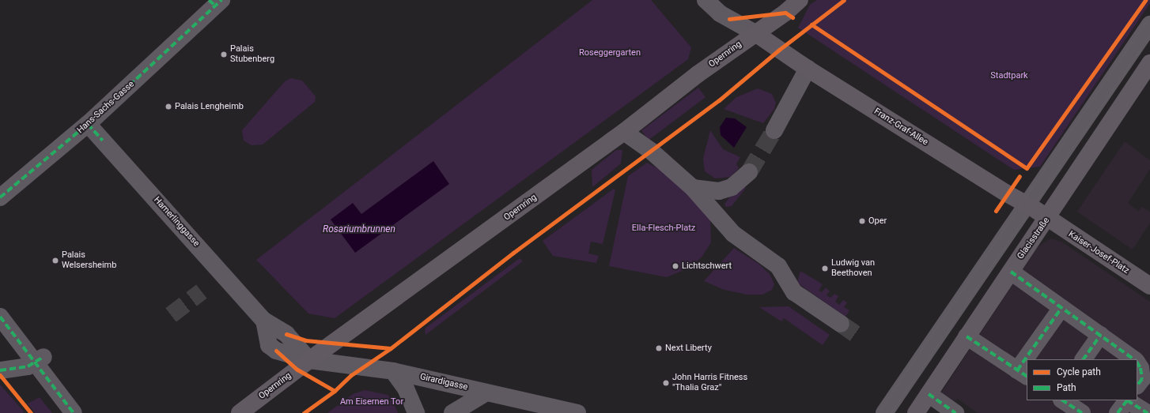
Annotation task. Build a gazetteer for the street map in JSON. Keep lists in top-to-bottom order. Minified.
{"streets":{"main road":["Opernring","Franz-Graf-Allee","Glacisstraße","Kaiser-Josef-Platz"],"street":["Hans-Sachs-Gasse","Hamerlinggasse","Girardigasse"]},"crossings":[["Opernring","Franz-Graf-Allee"],["Opernring","Hamerlinggasse"],["Opernring","Girardigasse"],["Hans-Sachs-Gasse","Hamerlinggasse"],["Franz-Graf-Allee","Glacisstraße"],["Franz-Graf-Allee","Kaiser-Josef-Platz"],["Hamerlinggasse","Girardigasse"],["Glacisstraße","Kaiser-Josef-Platz"]],"water":["Rosariumbrunnen"],"parks":["Roseggergarten","Stadtpark","Ella-Flesch-Platz","Am Eisernen Tor"],"places":["Palais Stubenberg","Palais Lengheimb","Oper","Palais Welsersheimb","Lichtschwert","Ludwig van Beethoven","Next Liberty","John Harris Fitness \"Thalia Graz\""],"legend":["Cycle path","Path"]}
